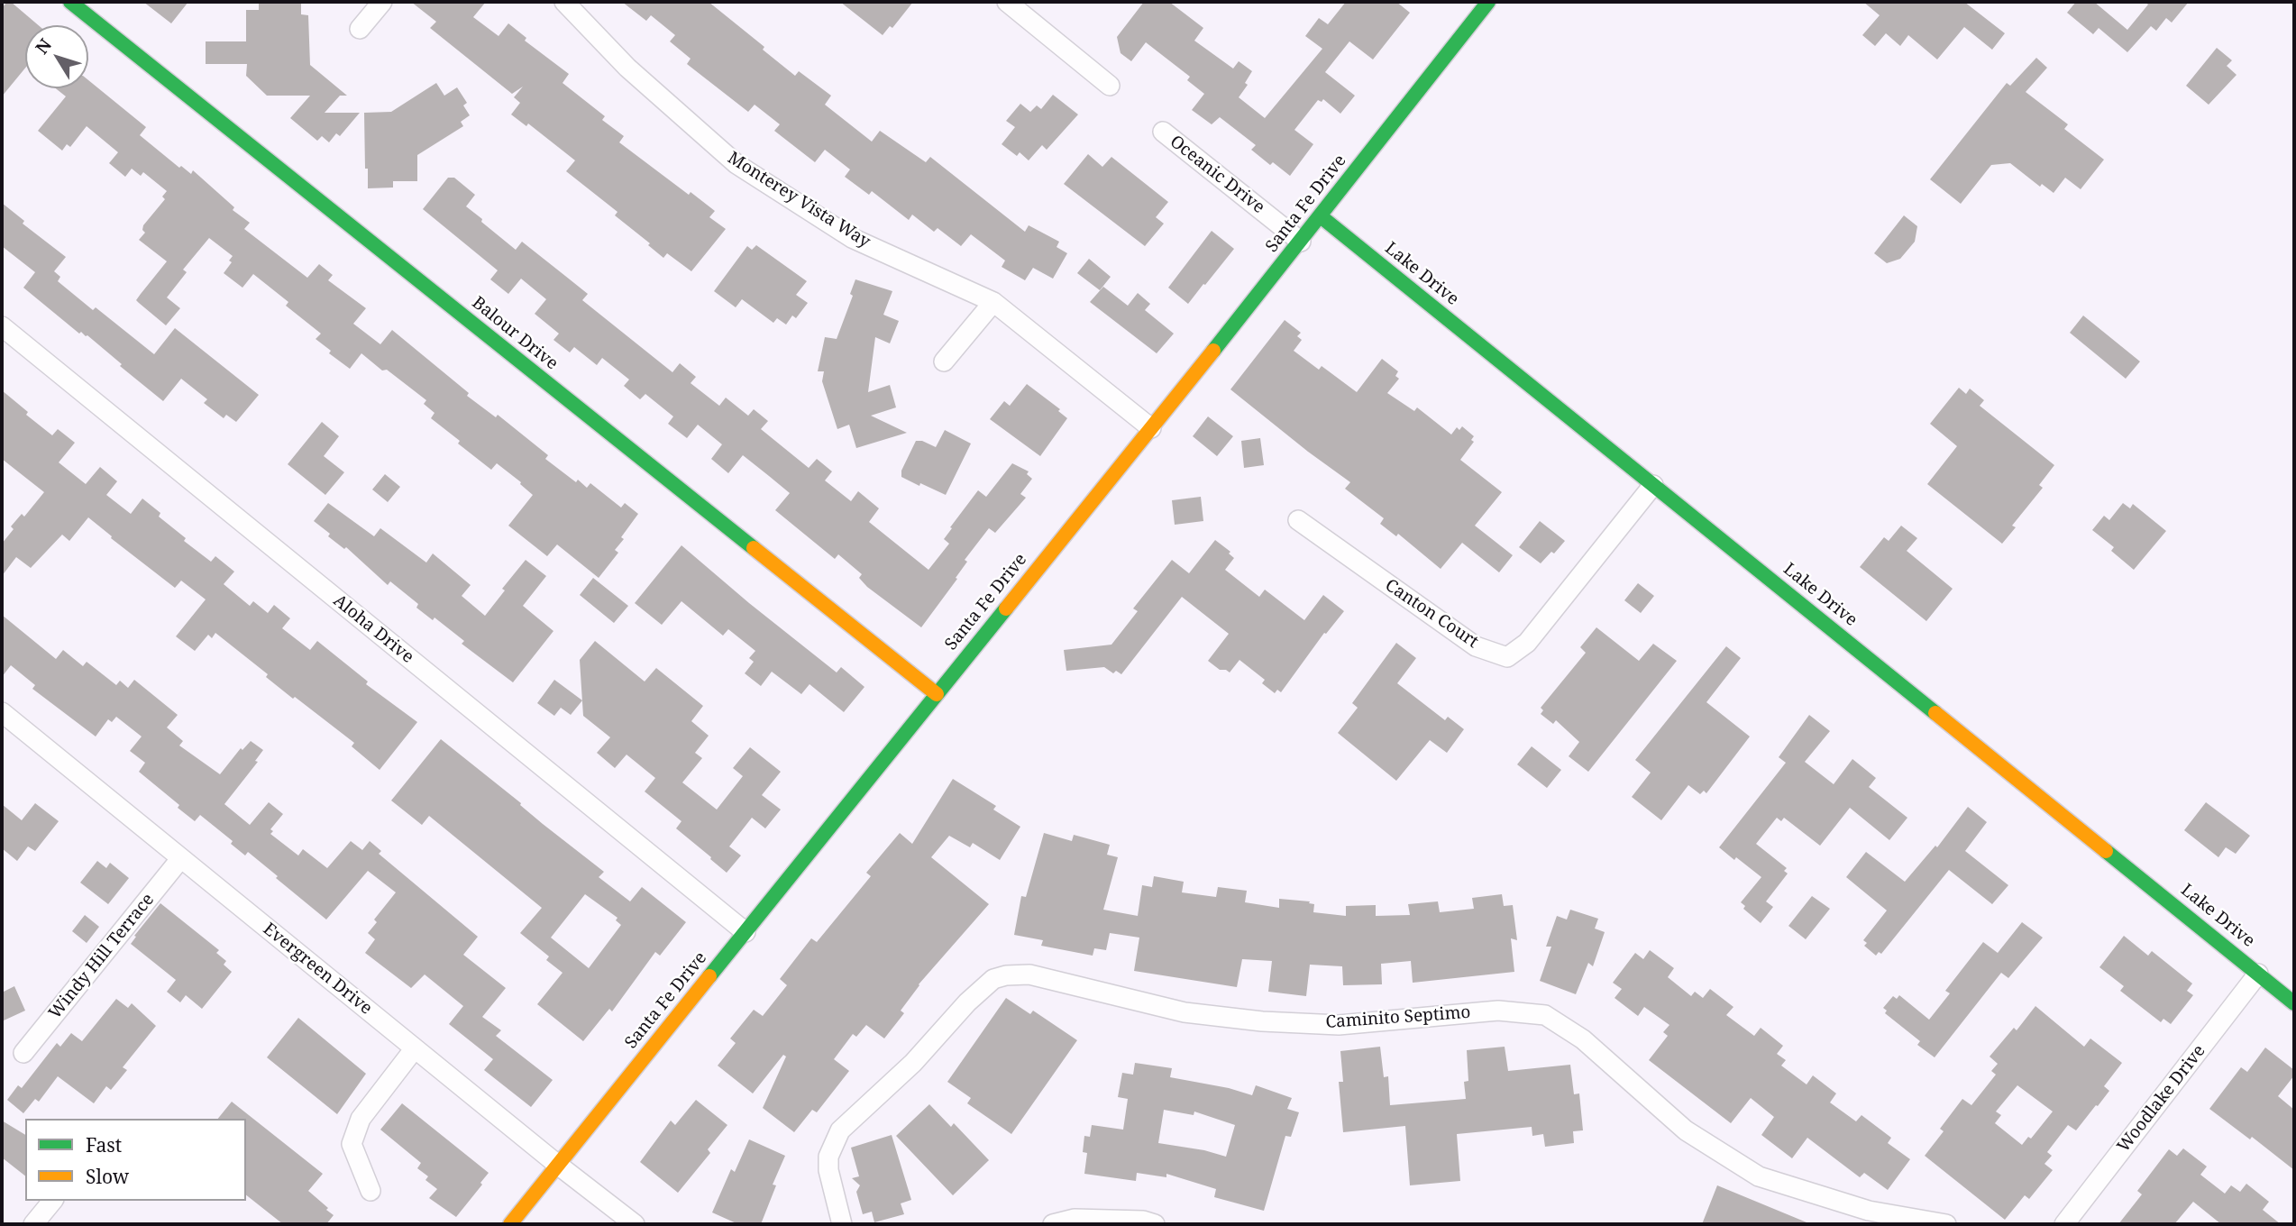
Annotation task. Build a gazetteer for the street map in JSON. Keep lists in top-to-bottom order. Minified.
{"streets":{"main road":["Santa Fe Drive","Lake Drive","Balour Drive"],"street":["Oceanic Drive","Monterey Vista Way","Canton Court","Aloha Drive","Windy Hill Terrace","Evergreen Drive","Caminito Septimo","Woodlake Drive"]},"crossings":[["Oceanic Drive","Santa Fe Drive"],["Monterey Vista Way","Santa Fe Drive"],["Santa Fe Drive","Lake Drive"],["Santa Fe Drive","Balour Drive"],["Santa Fe Drive","Aloha Drive"],["Santa Fe Drive","Evergreen Drive"],["Lake Drive","Canton Court"],["Lake Drive","Woodlake Drive"],["Windy Hill Terrace","Evergreen Drive"]],"legend":["Fast","Slow"],"north":"top left"}
